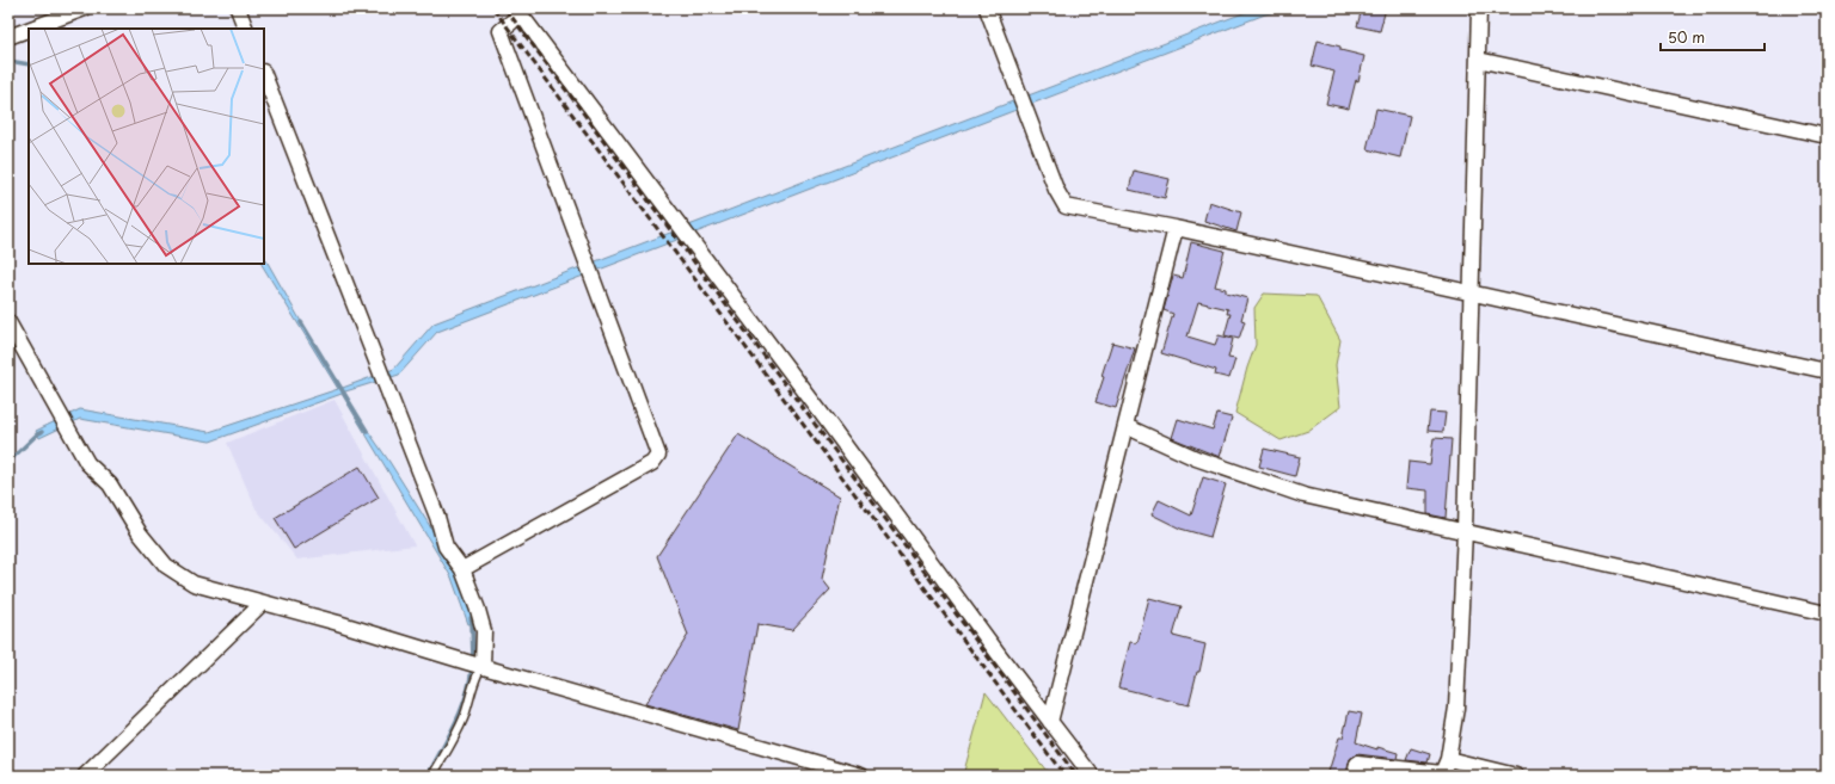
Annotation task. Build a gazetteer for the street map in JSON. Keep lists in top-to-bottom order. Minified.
{"scale_bar":"50 m"}
